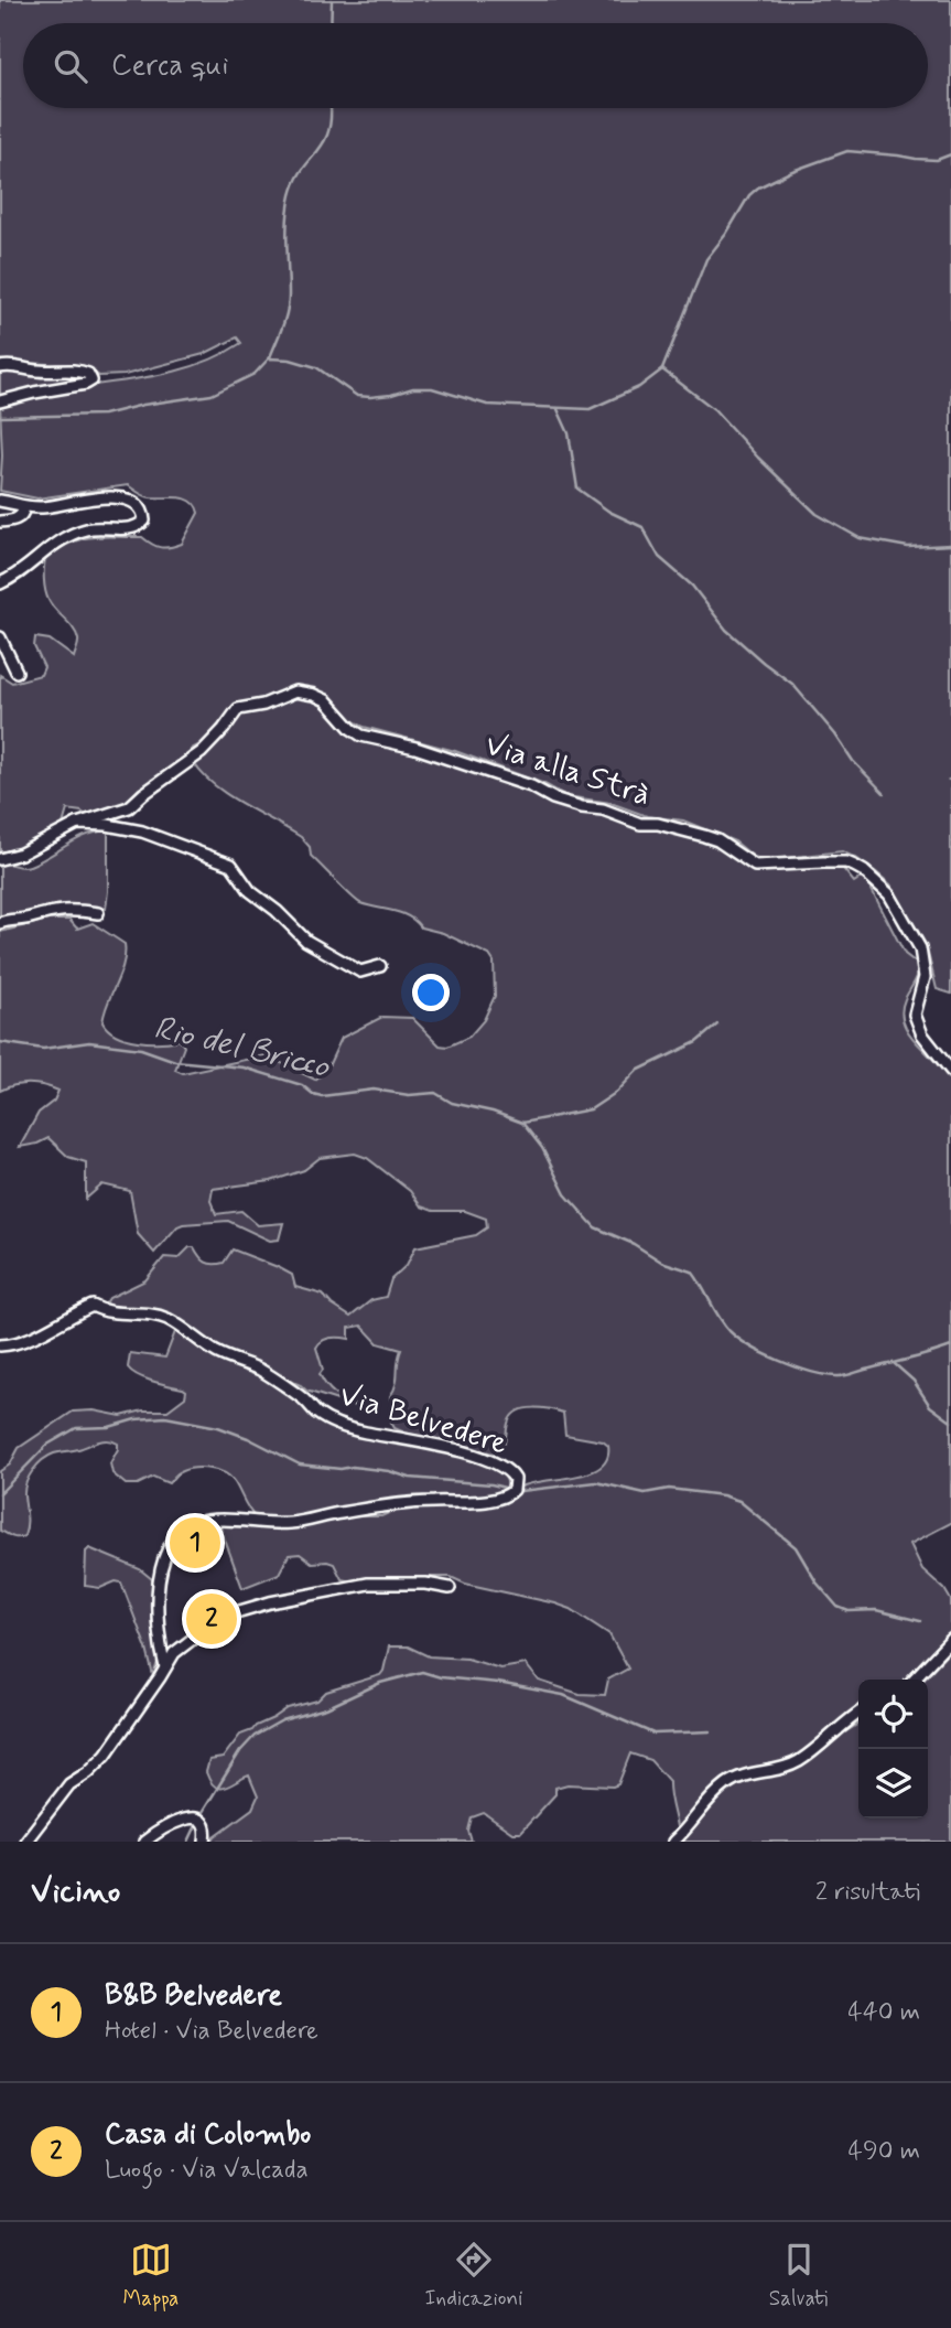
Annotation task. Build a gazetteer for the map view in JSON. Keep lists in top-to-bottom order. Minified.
{"streets":{"street":["Via alla Strà","Via Belvedere"]},"water":["Rio del Bricco"],"page":{"search":"Cerca qui","pins":["1","2"],"heading":["Vicino","2 risultati"],"list":[{"mark":"1","name":"B&B Belvedere","note":"Hotel · Via Belvedere","value":"440 m"},{"mark":"2","name":"Casa di Colombo","note":"Luogo · Via Valcada","value":"490 m"}],"nav":["Mappa","Indicazioni","Salvati"]}}
